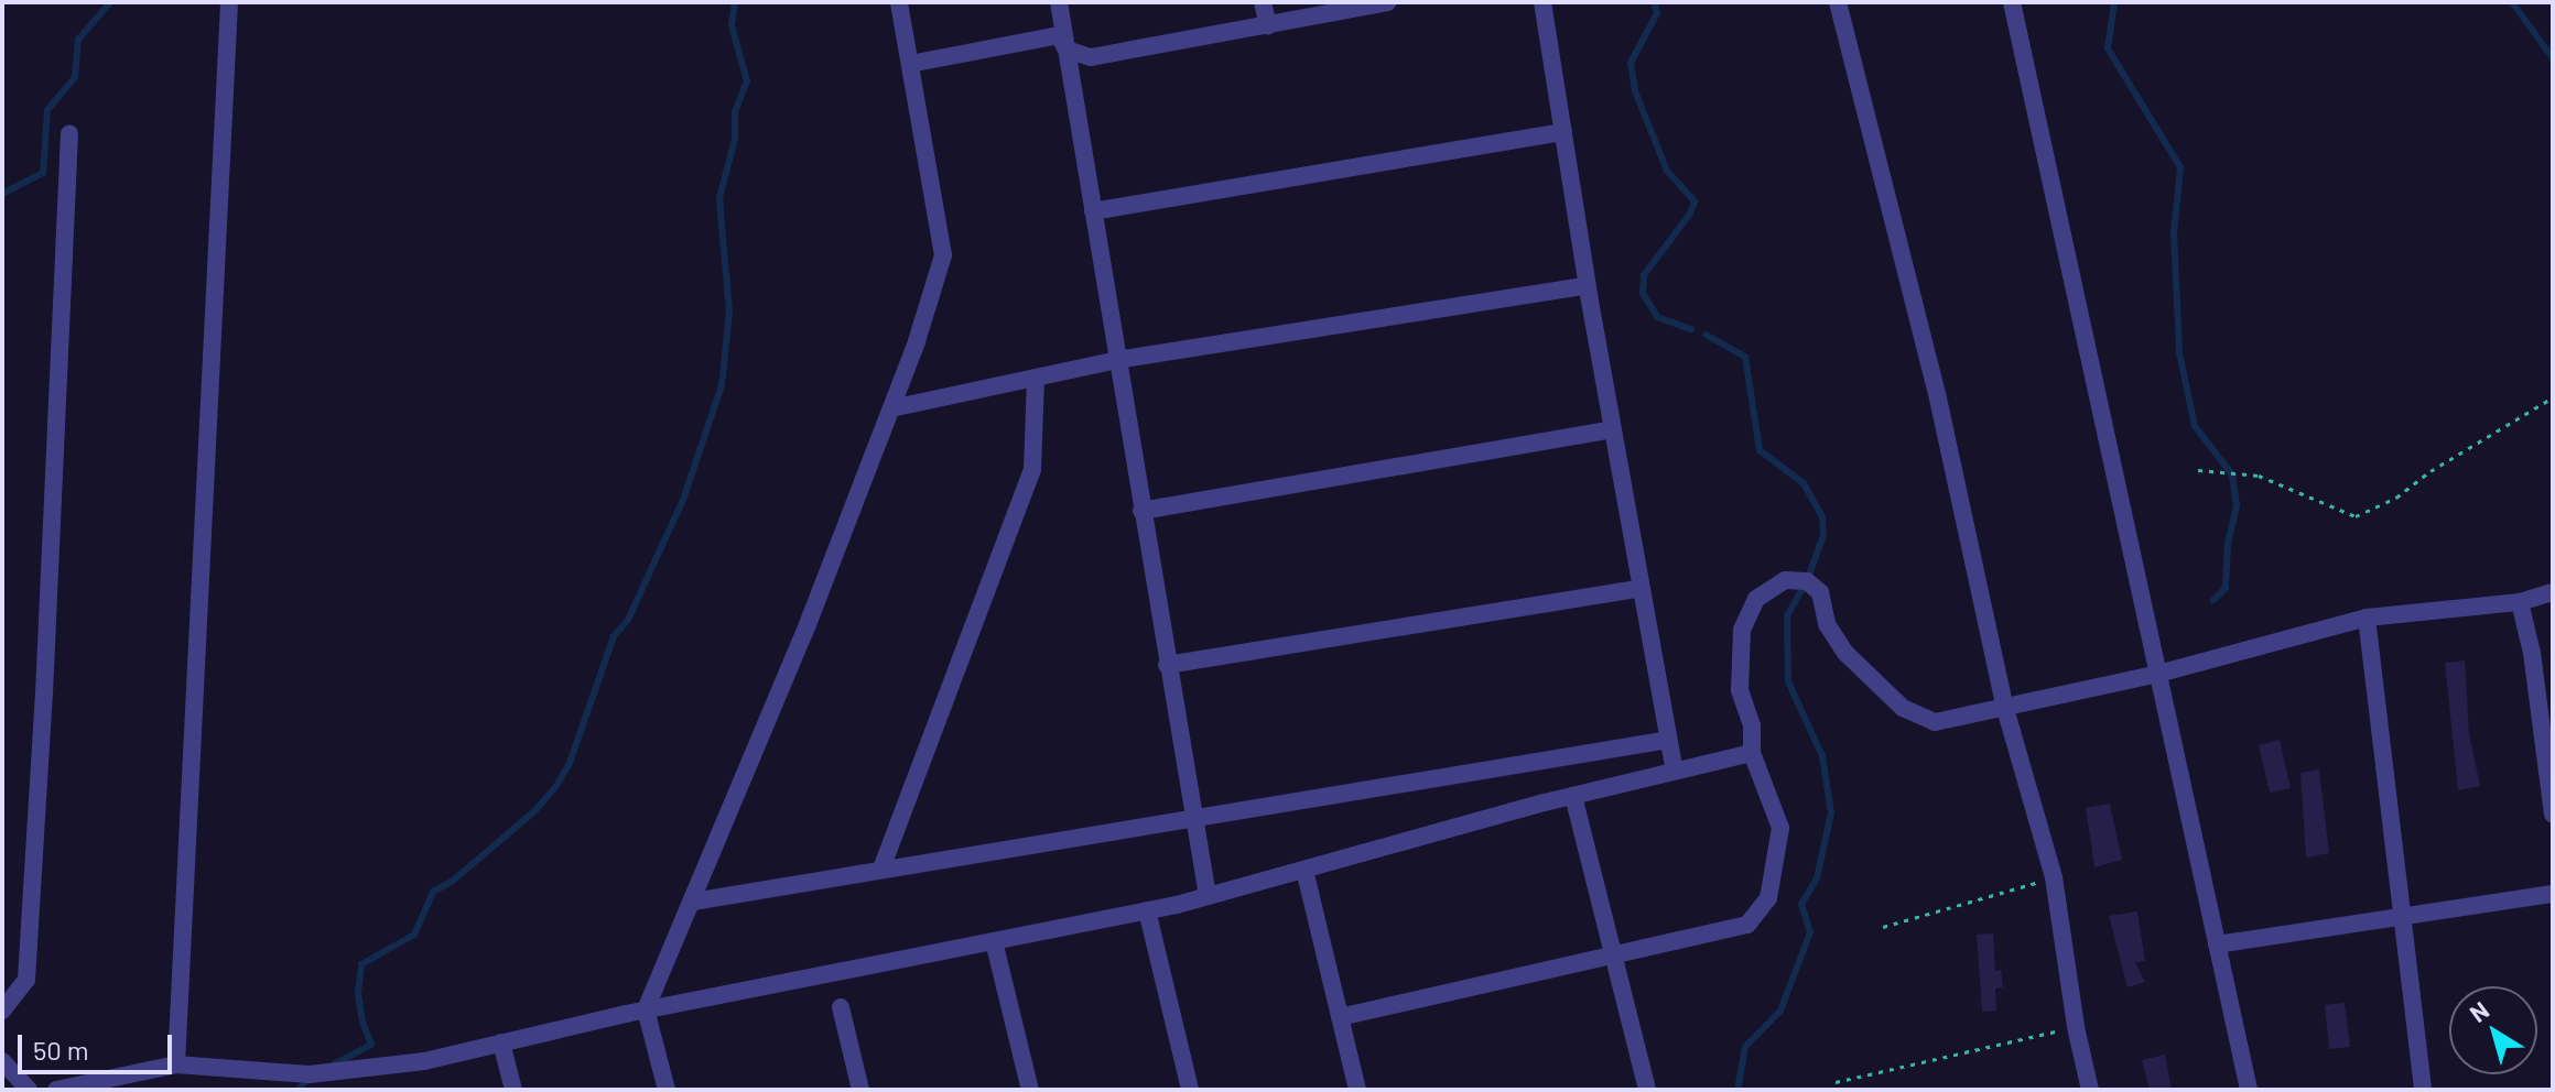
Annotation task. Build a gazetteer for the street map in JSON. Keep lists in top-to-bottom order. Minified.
{"scale_bar":"50 m","north":"top left"}
